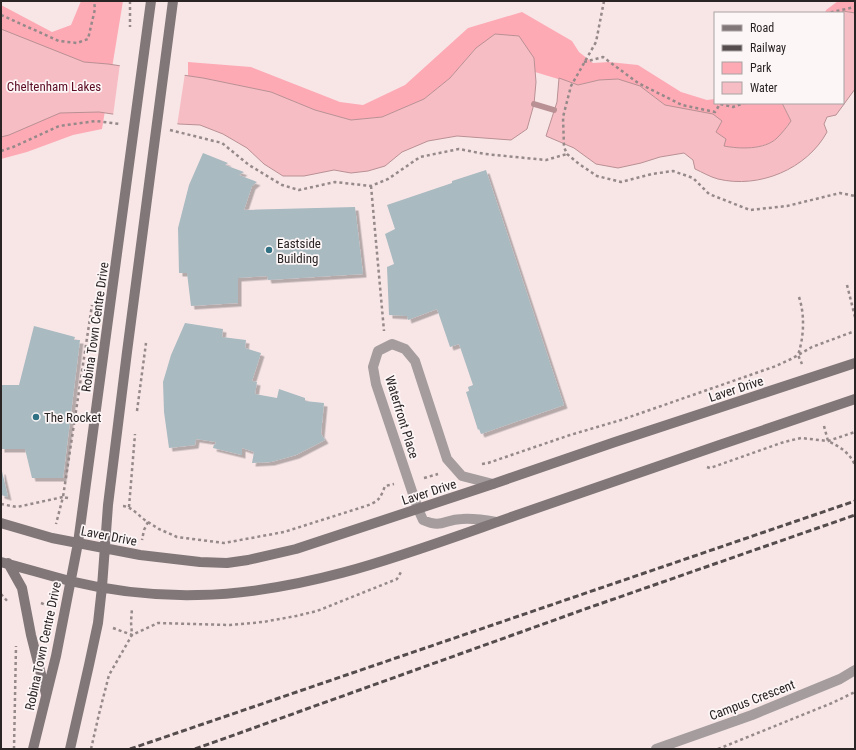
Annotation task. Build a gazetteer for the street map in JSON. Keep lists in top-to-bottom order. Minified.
{"streets":{"street":["Robina Town Centre Drive","Laver Drive","Waterfront Place","Campus Crescent"]},"crossings":[["Robina Town Centre Drive","Laver Drive"],["Laver Drive","Waterfront Place"]],"parks":["Cheltenham Lakes"],"places":["Eastside Building","The Rocket"],"legend":["Road","Railway","Park","Water"]}
